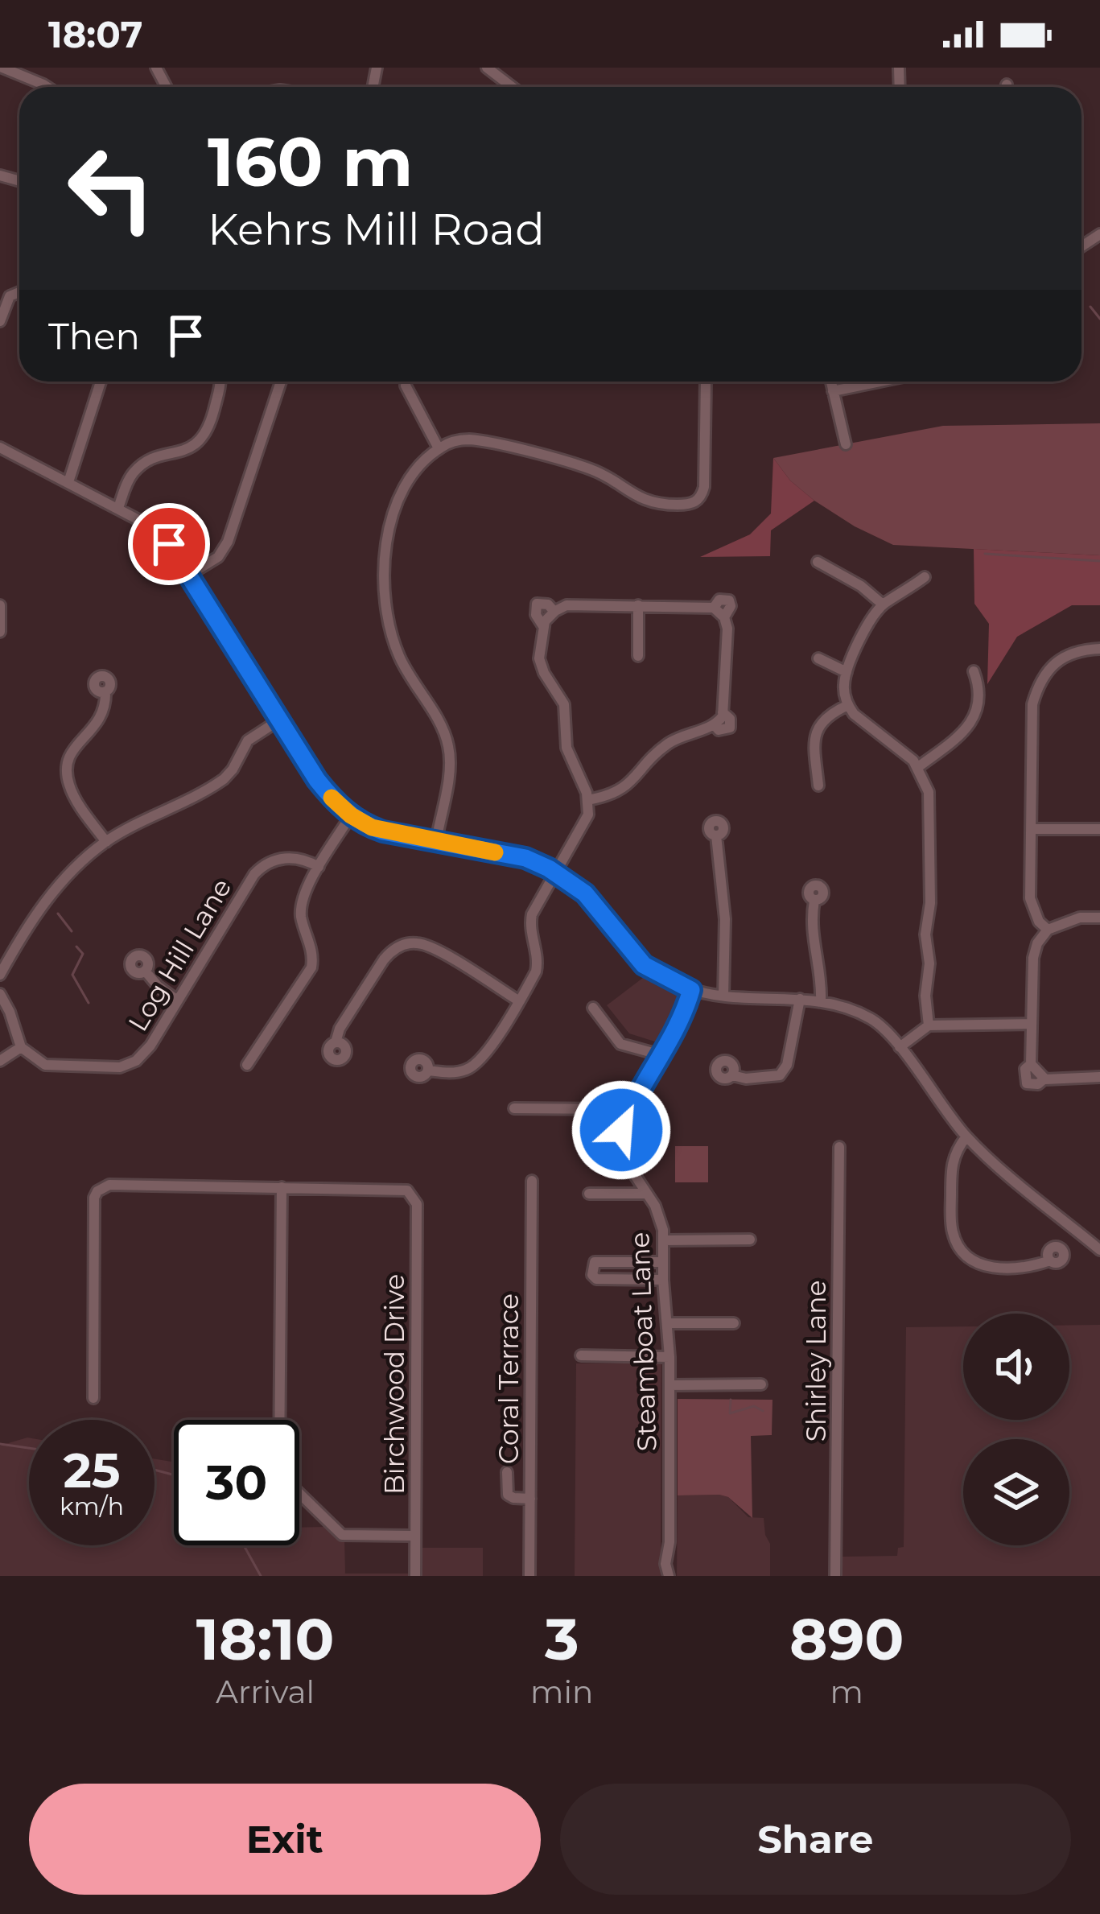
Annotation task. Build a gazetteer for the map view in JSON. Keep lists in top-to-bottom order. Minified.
{"streets":{"street":["Log Hill Lane","Steamboat Lane","Shirley Lane","Coral Terrace","Birchwood Drive"]},"page":{"status":"18:07","turn":["160 m","Kehrs Mill Road"],"then":"Then","speed":"25 km/h","limit":"30","eta":["18:10","Arrival","3","min","890","m"],"buttons":["Exit","Share"]}}
